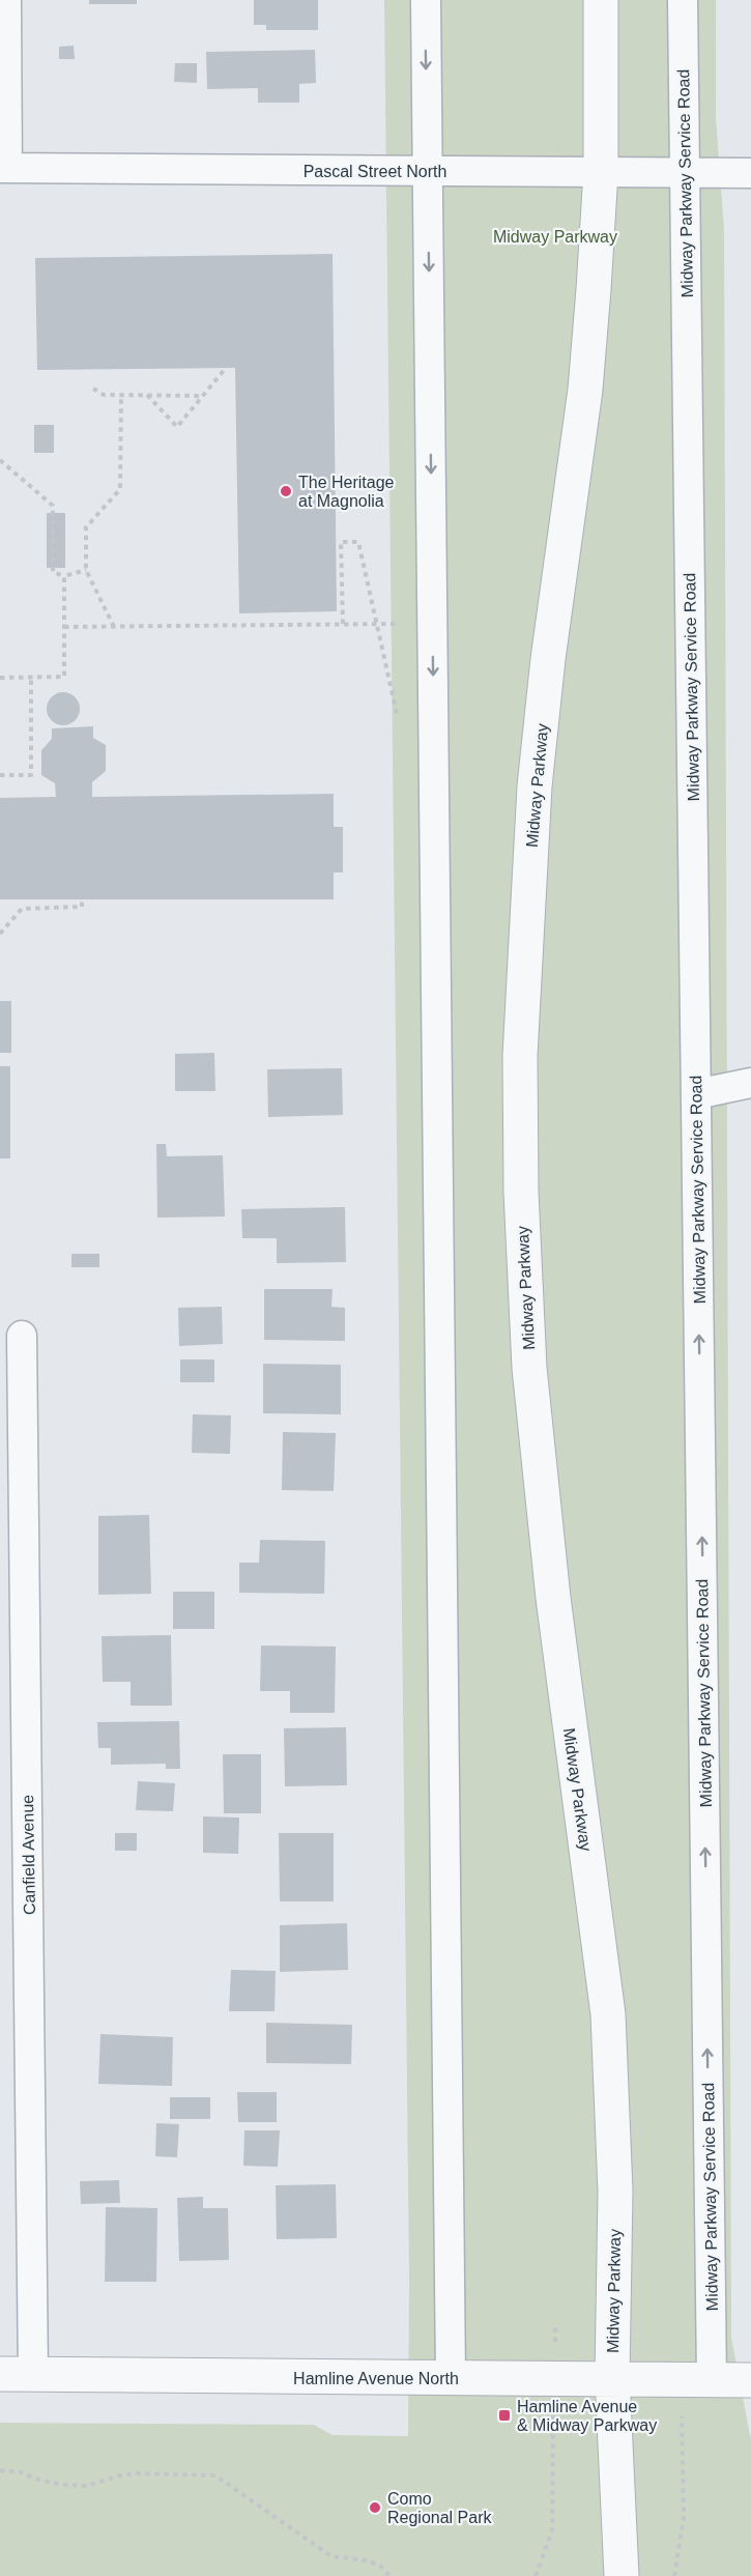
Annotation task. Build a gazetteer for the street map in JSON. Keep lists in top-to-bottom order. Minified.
{"streets":{"street":["Pascal Street North","Midway Parkway Service Road","Midway Parkway","Canfield Avenue","Hamline Avenue North"]},"crossings":[["Pascal Street North","Midway Parkway Service Road"],["Pascal Street North","Midway Parkway"],["Midway Parkway Service Road","Hamline Avenue North"],["Midway Parkway","Hamline Avenue North"],["Canfield Avenue","Hamline Avenue North"]],"parks":["Midway Parkway"],"places":{"other":["The Heritage at Magnolia","Como Regional Park"],"transit":["Hamline Avenue & Midway Parkway"]}}
